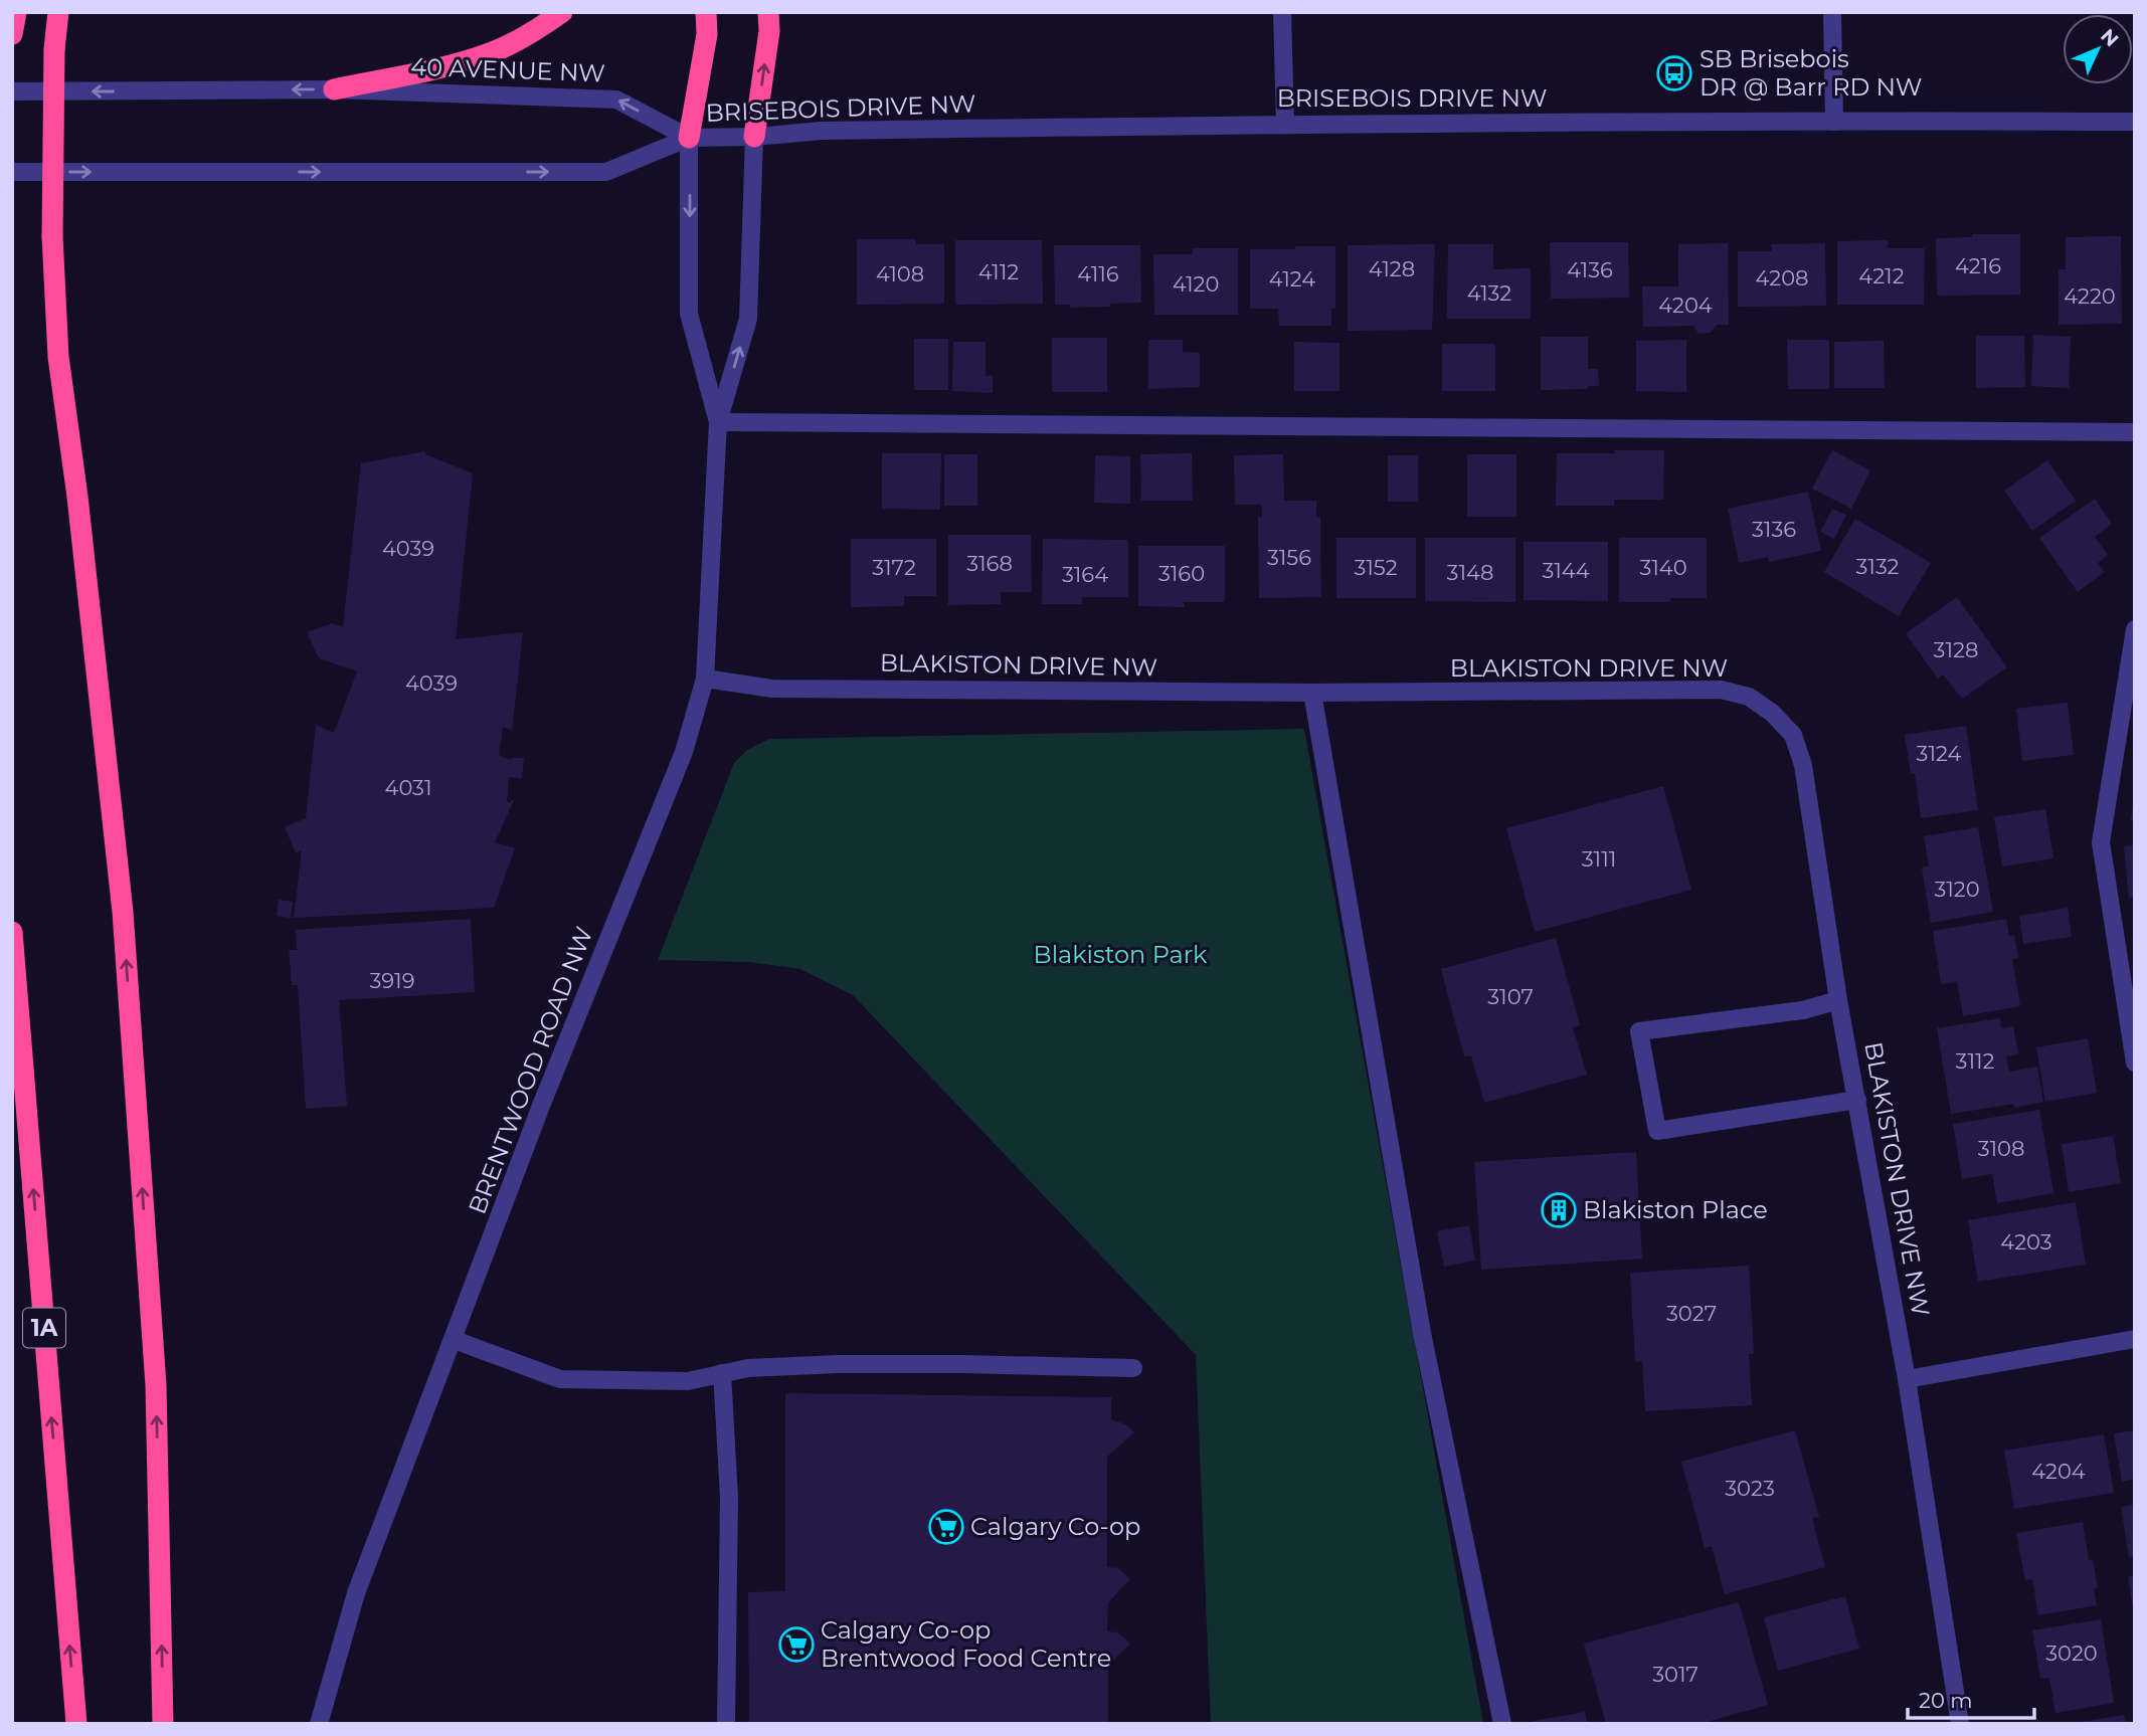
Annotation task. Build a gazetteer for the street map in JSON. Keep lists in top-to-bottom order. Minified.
{"streets":{"highway":["1A"],"street":["40 AVENUE NW","BRISEBOIS DRIVE NW","BLAKISTON DRIVE NW","BRENTWOOD ROAD NW"]},"crossings":[["40 AVENUE NW","BRISEBOIS DRIVE NW"],["40 AVENUE NW","BRENTWOOD ROAD NW"],["BRISEBOIS DRIVE NW","BRENTWOOD ROAD NW"],["BLAKISTON DRIVE NW","BRENTWOOD ROAD NW"]],"parks":["Blakiston Park"],"places":{"bus stop":["SB Brisebois DR @ Barr RD NW"],"building":["Blakiston Place"],"supermarket":["Calgary Co-op","Calgary Co-op Brentwood Food Centre"]},"house_numbers":["4216","4128","4136","4112","4108","4116","4212","4208","4124","4120","4132","4220","4204","3136","4039","3156","3168","3132","3172","3152","3140","3144","3148","3160","3164","3128","4039","3124","4031","3111","3120","3919","3107","3112","3108","4203","3027","4204","3023","3020","3017"],"scale_bar":"20 m","north":"top right"}
